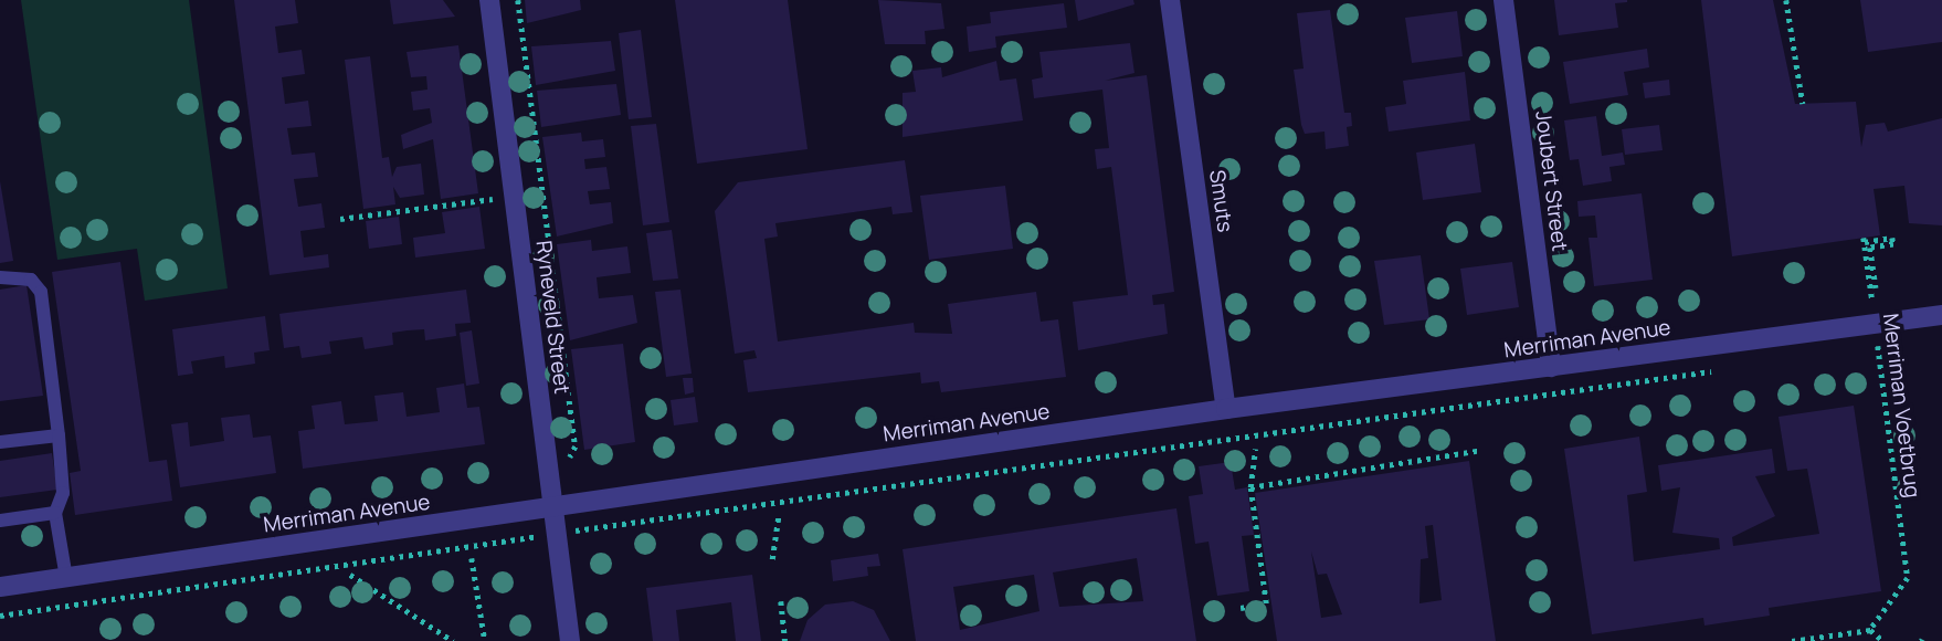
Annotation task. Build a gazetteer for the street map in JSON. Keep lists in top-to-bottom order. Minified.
{"streets":{"street":["Joubert Street","Smuts","Ryneveld Street","Merriman Avenue"],"path":["Merriman Voetbrug"]},"crossings":[["Joubert Street","Merriman Avenue"],["Smuts","Merriman Avenue"],["Ryneveld Street","Merriman Avenue"]]}
